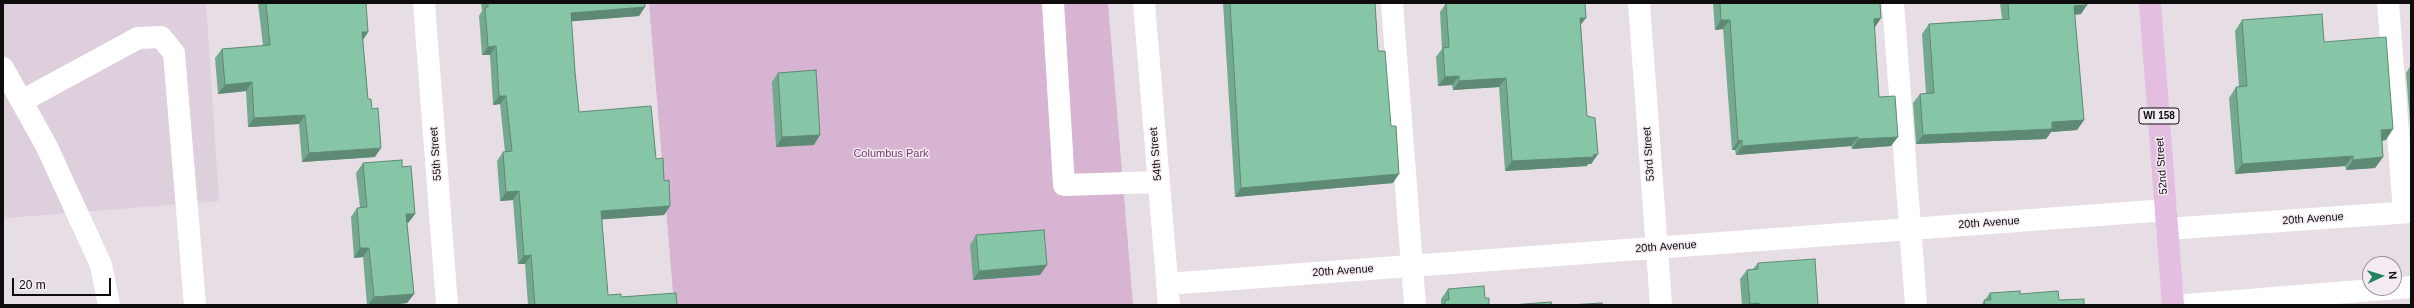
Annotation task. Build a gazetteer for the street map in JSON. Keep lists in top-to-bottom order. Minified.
{"streets":{"main road":["WI 158","52nd Street"],"street":["55th Street","54th Street","53rd Street","20th Avenue"]},"crossings":[["54th Street","20th Avenue"],["53rd Street","20th Avenue"],["52nd Street","20th Avenue"]],"parks":["Columbus Park"],"scale_bar":"20 m","north":"right"}
